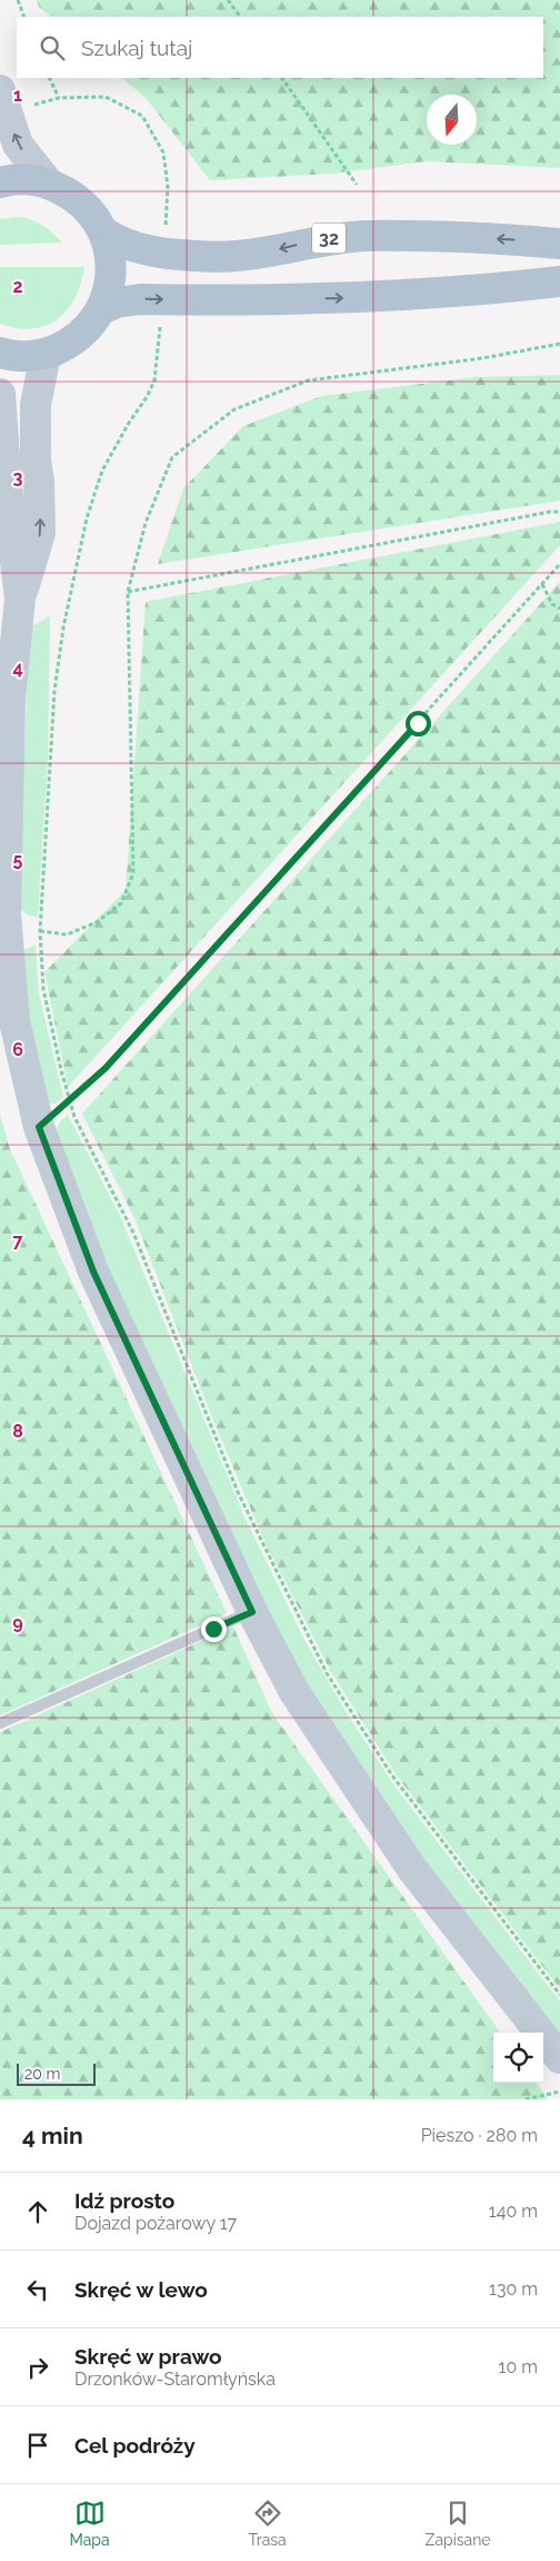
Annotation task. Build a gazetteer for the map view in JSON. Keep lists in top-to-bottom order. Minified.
{"streets":{"main road":["32"]},"scale_bar":"20 m","north":"bottom","page":{"search":"Szukaj tutaj","scale":"20 m","heading":["4 min","Pieszo · 280 m"],"list":[["Idź prosto","Dojazd pożarowy 17","140 m"],["Skręć w lewo","130 m"],["Skręć w prawo","Drzonków-Staromłyńska","10 m"],"Cel podróży"],"nav":["Mapa","Trasa","Zapisane"]},"grid":{"rows":["1","2","3","4","5","6","7","8","9"]}}
